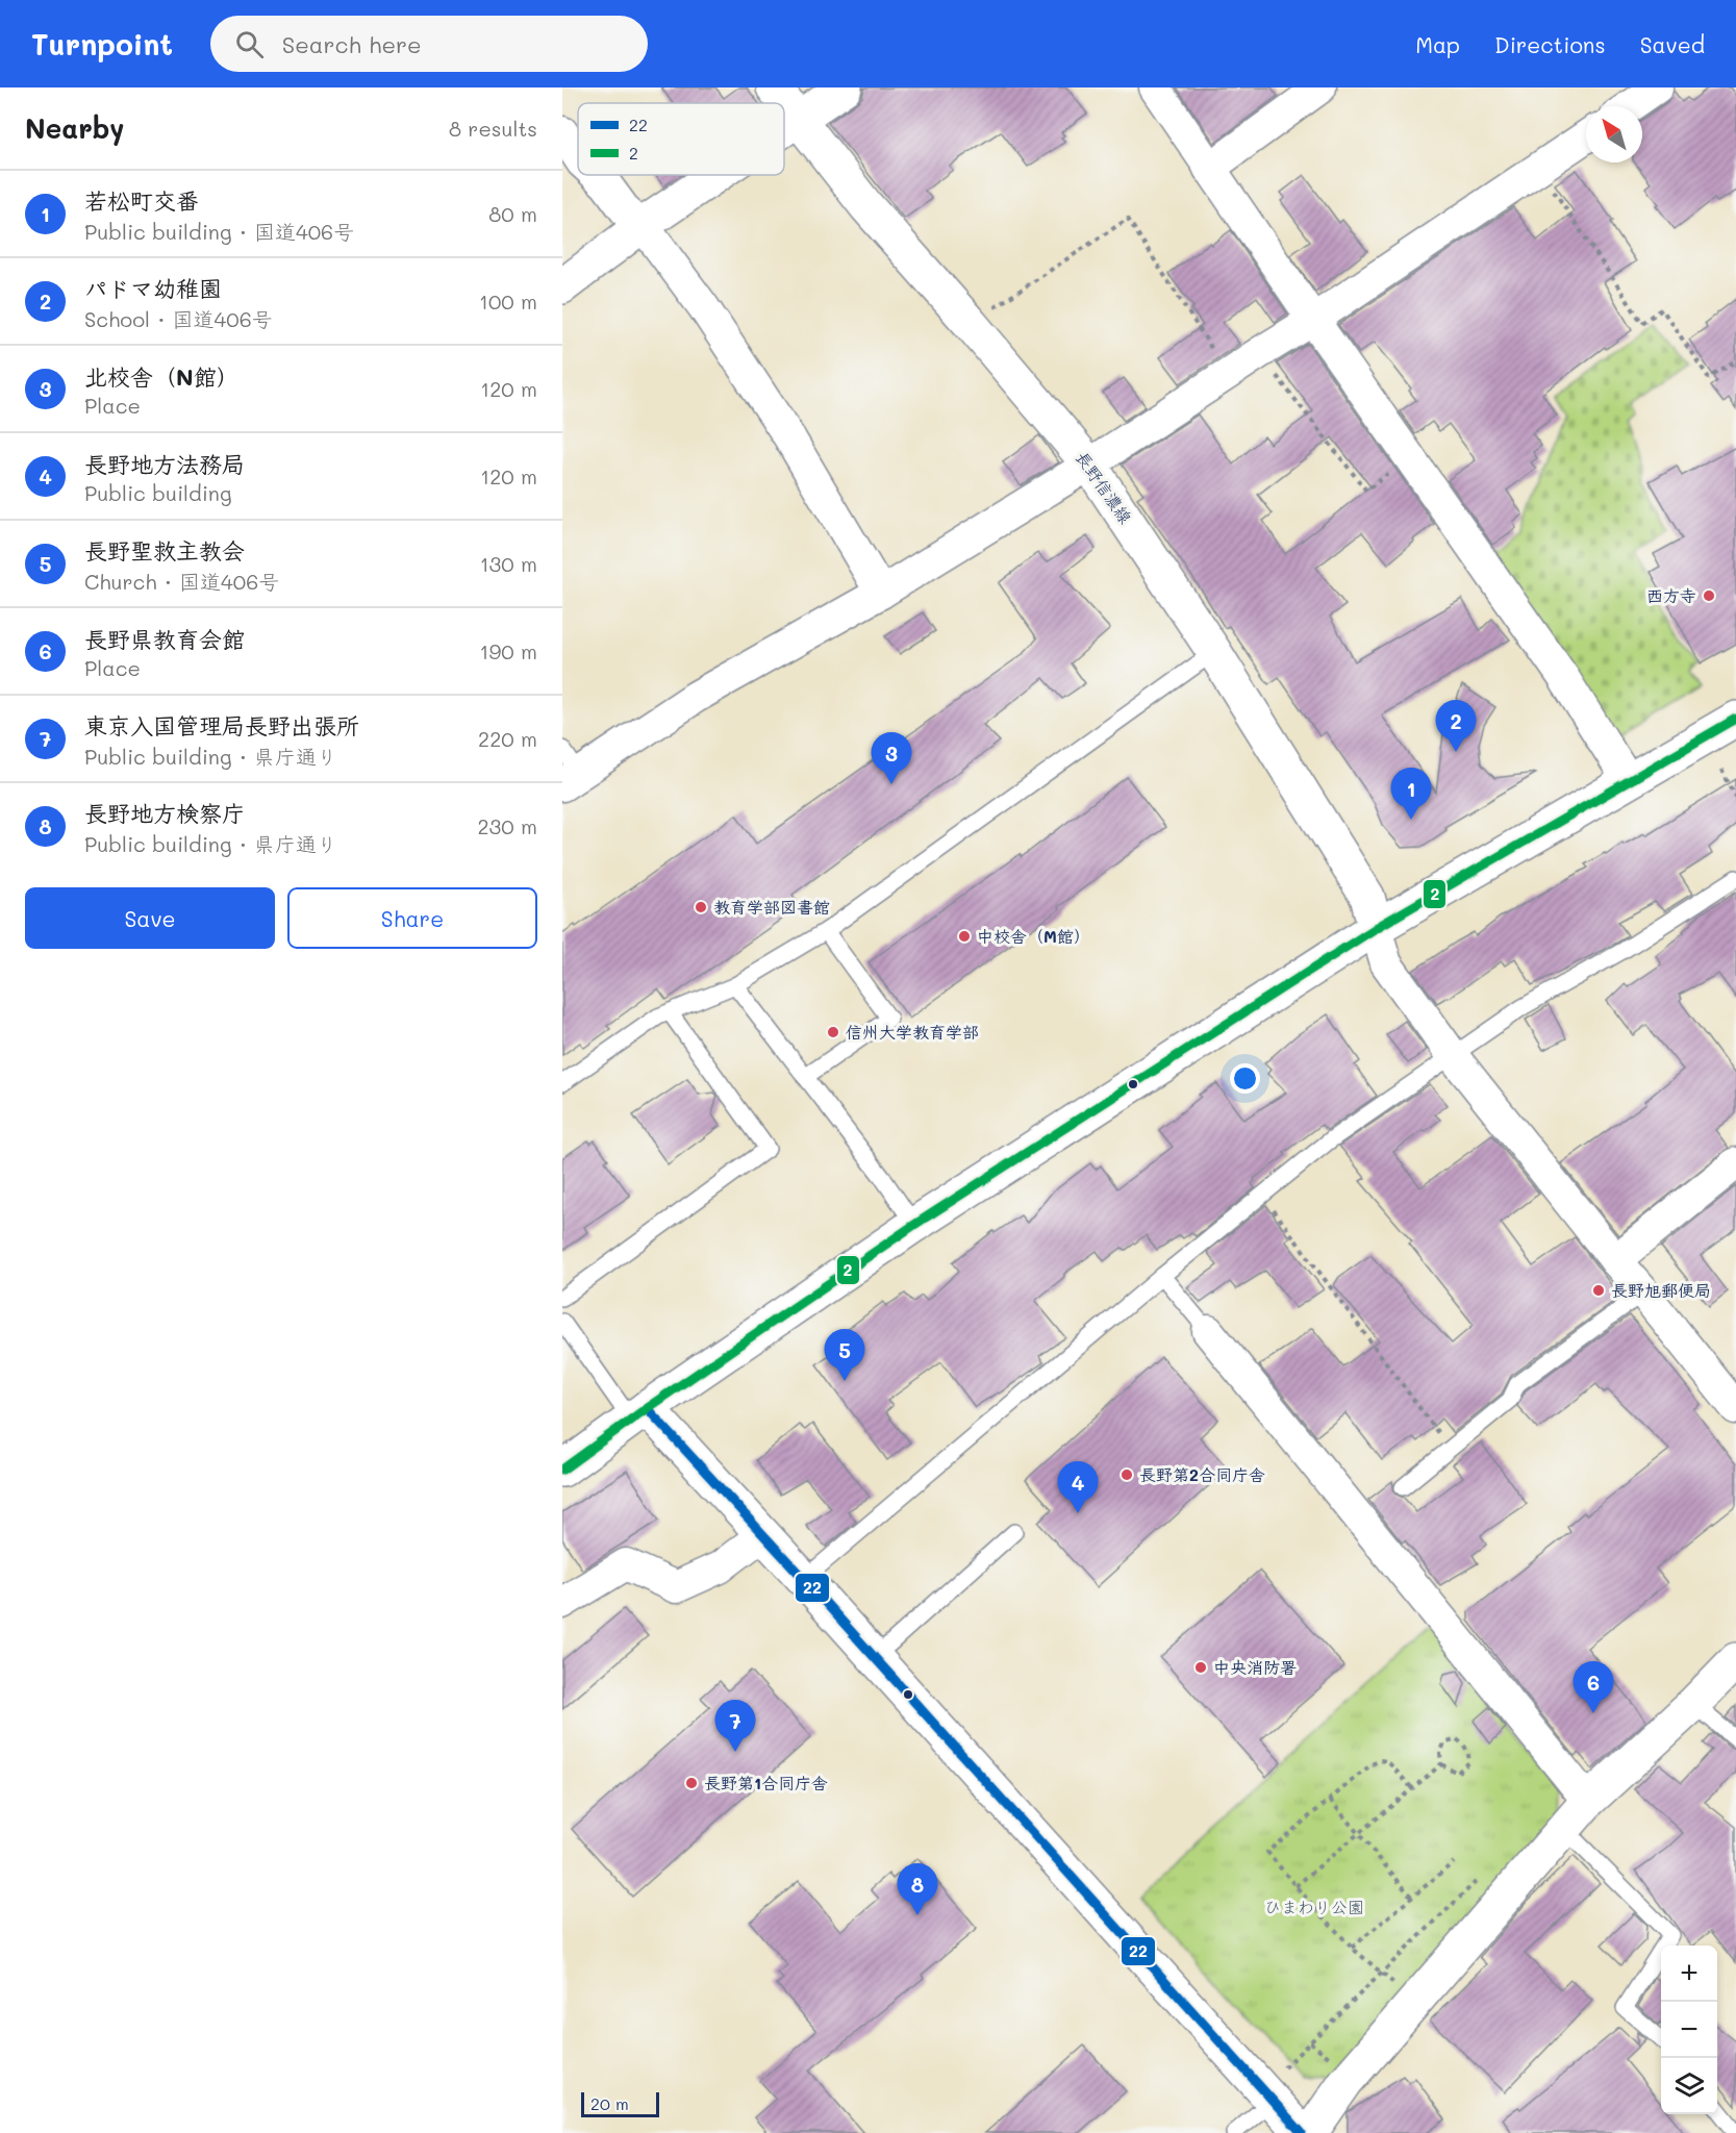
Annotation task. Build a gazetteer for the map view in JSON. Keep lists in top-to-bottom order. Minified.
{"streets":{"main road":["長野信濃線"]},"parks":["ひまわり公園"],"places":["西方寺","教育学部図書館","中校舎（M館）","信州大学教育学部","長野旭郵便局","長野第2合同庁舎","中央消防署","長野第1合同庁舎"],"lines":["transit line 2","transit line 22"],"legend":["22","2"],"scale_bar":"20 m","north":"top left","page":{"header":"Turnpoint","search":"Search here","nav":["Map","Directions","Saved"],"heading":["Nearby","8 results"],"list":[{"mark":"1","name":"若松町交番","note":"Public building · 国道406号","value":"80 m"},{"mark":"2","name":"パドマ幼稚園","note":"School · 国道406号","value":"100 m"},{"mark":"3","name":"北校舎（N館）","note":"Place","value":"120 m"},{"mark":"4","name":"長野地方法務局","note":"Public building","value":"120 m"},{"mark":"5","name":"長野聖救主教会","note":"Church · 国道406号","value":"130 m"},{"mark":"6","name":"長野県教育会館","note":"Place","value":"190 m"},{"mark":"7","name":"東京入国管理局長野出張所","note":"Public building · 県庁通り","value":"220 m"},{"mark":"8","name":"長野地方検察庁","note":"Public building · 県庁通り","value":"230 m"}],"pins":["2","3","1","5","4","6","7","8"],"buttons":["Save","Share"],"map_buttons":["+","−"],"scale":"20 m"}}
